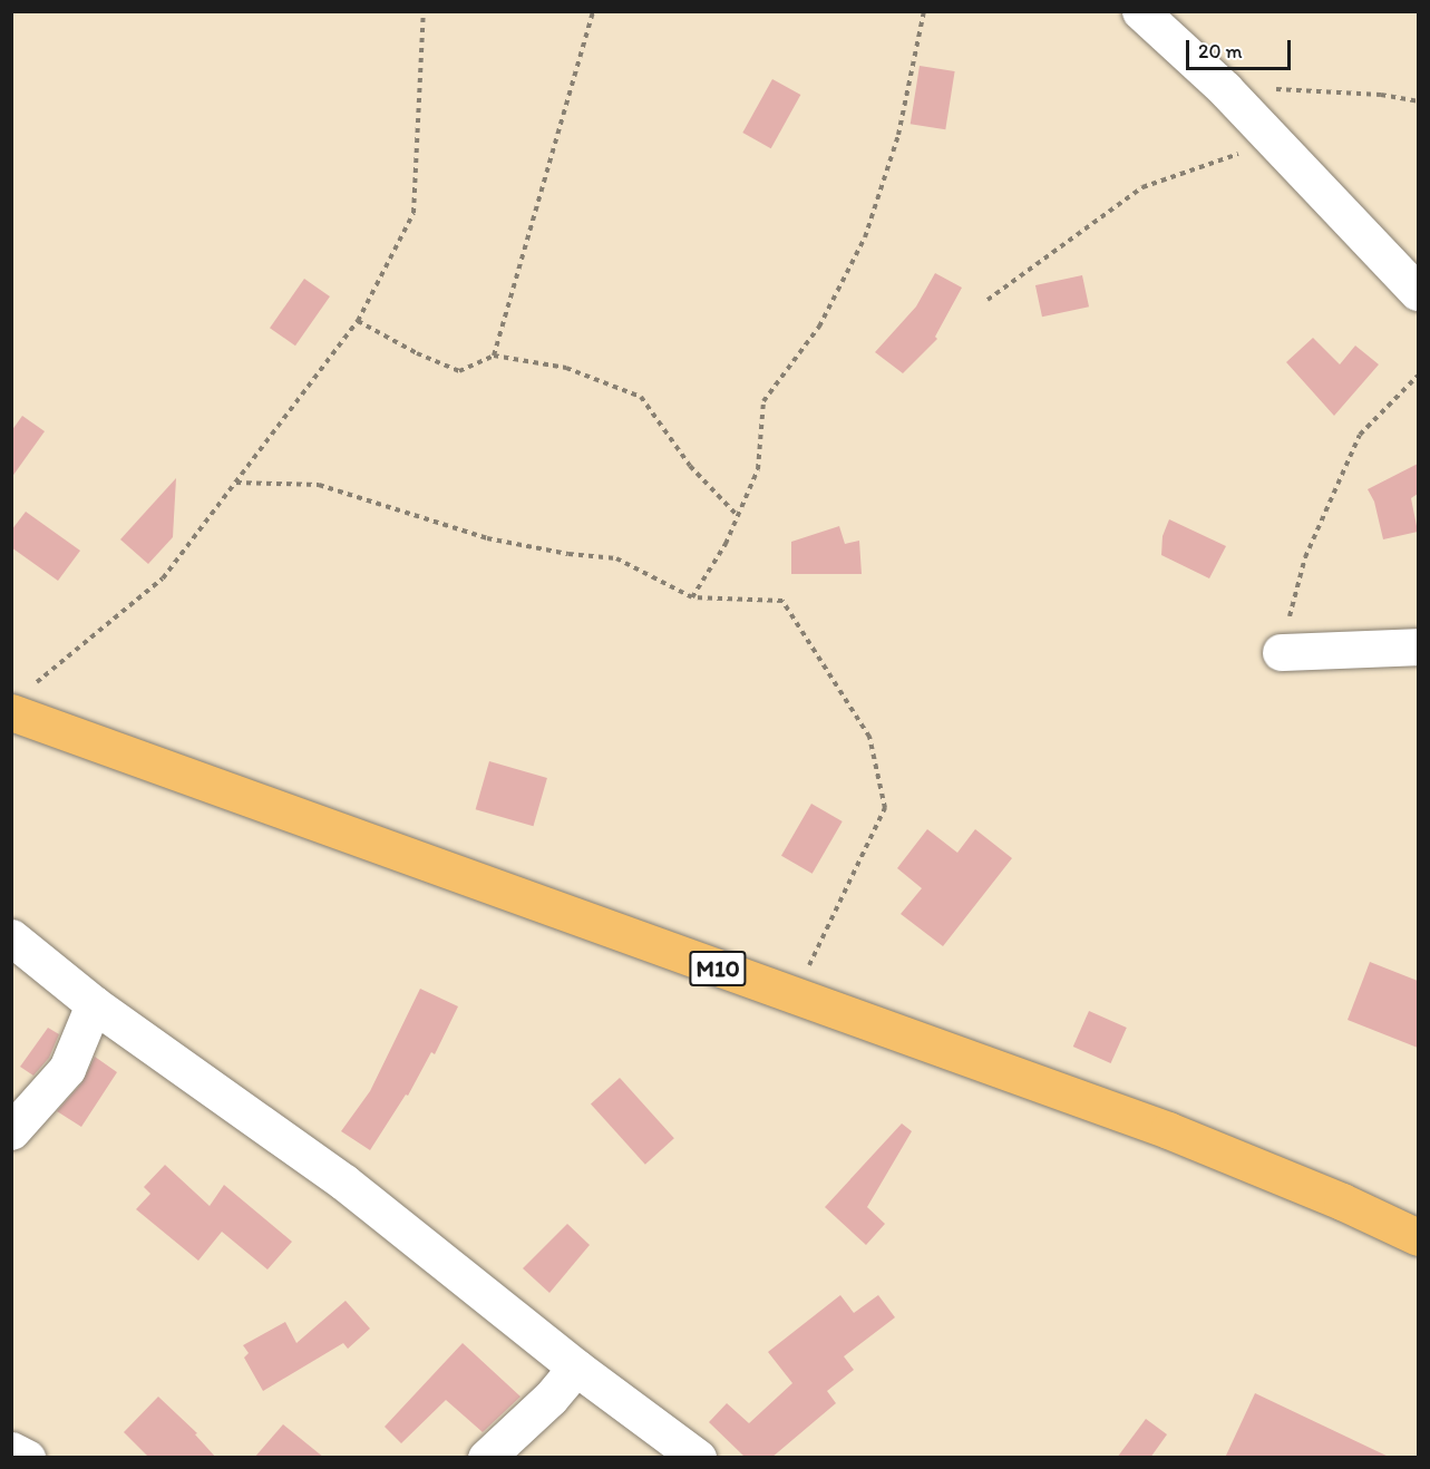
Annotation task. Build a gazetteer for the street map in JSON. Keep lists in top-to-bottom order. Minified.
{"streets":{"main road":["M10"]},"scale_bar":"20 m"}
